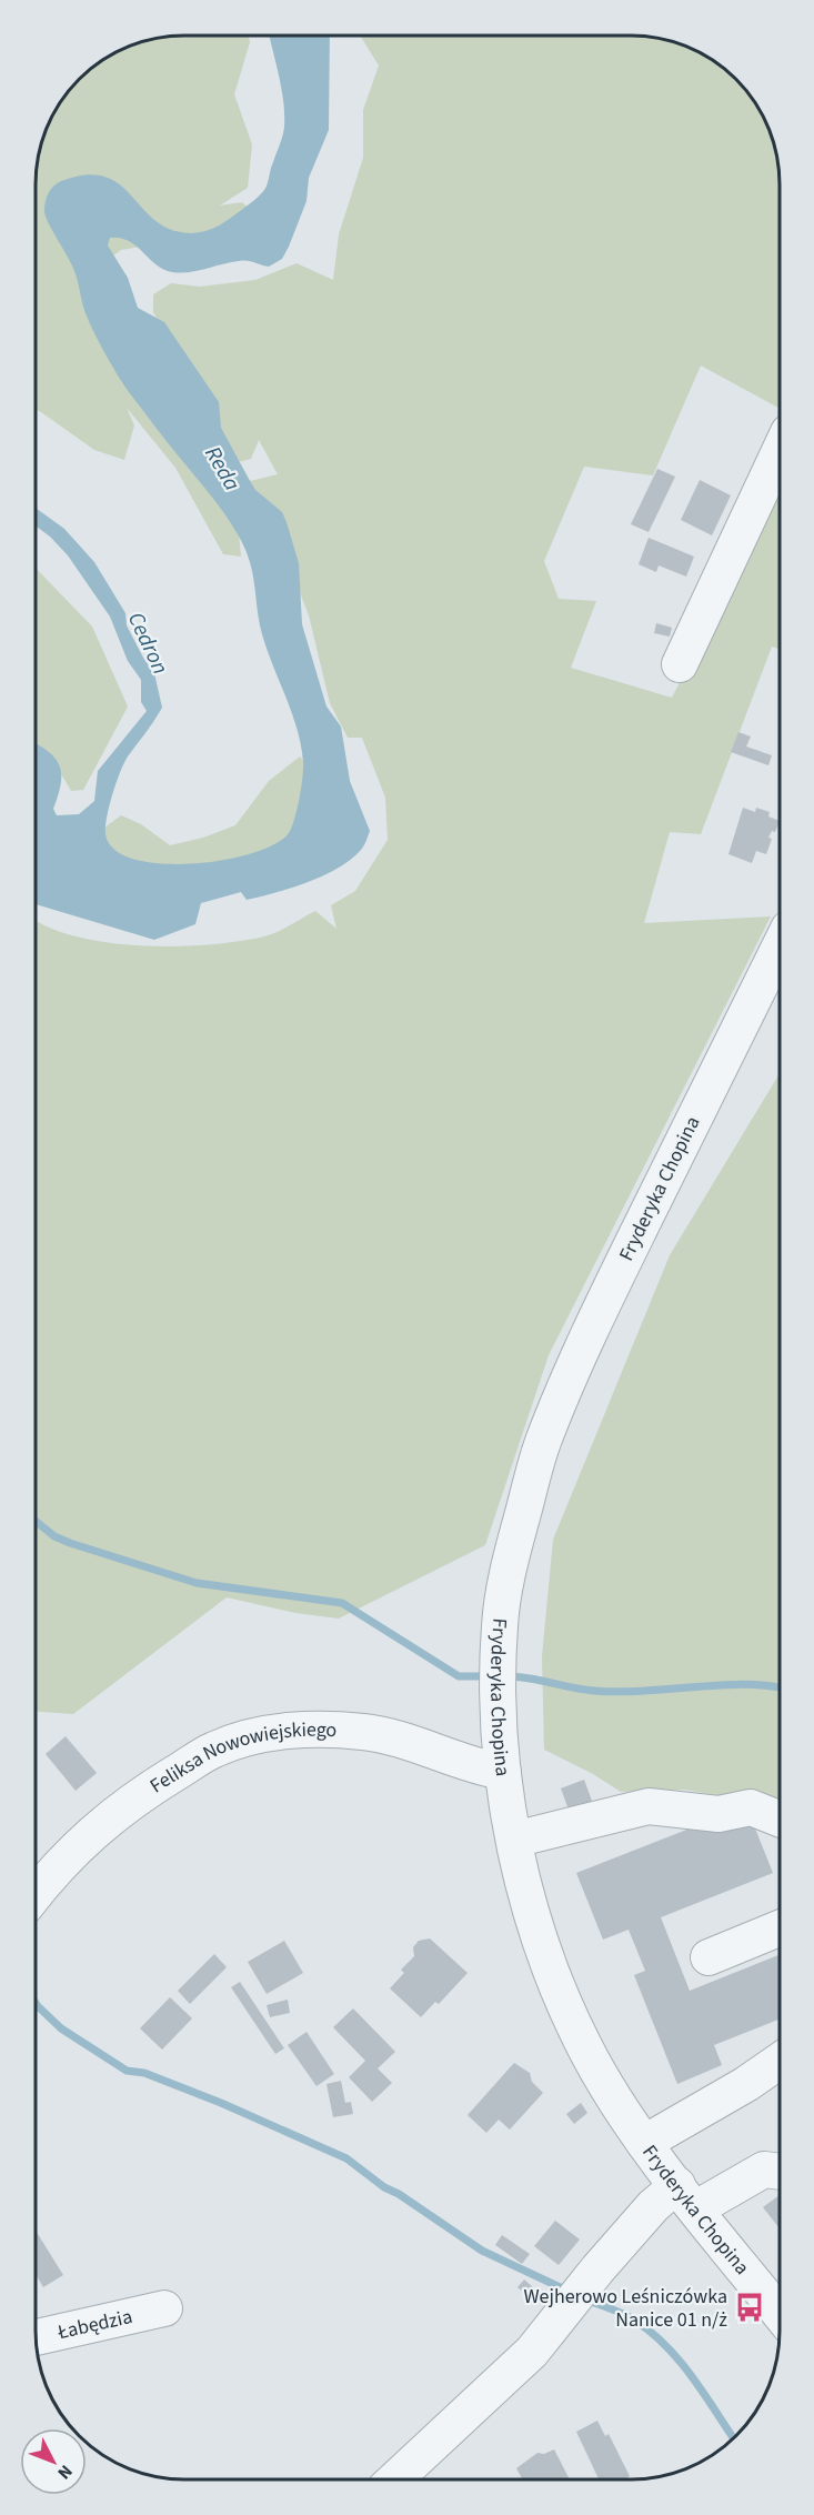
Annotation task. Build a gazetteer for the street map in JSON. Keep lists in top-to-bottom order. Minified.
{"streets":{"street":["Fryderyka Chopina","Feliksa Nowowiejskiego","Łabędzia"]},"crossings":[["Fryderyka Chopina","Feliksa Nowowiejskiego"]],"water":["Reda","Cedron"],"places":{"bus stop":["Wejherowo Leśniczówka Nanice 01 n/ż"]},"north":"bottom right"}
